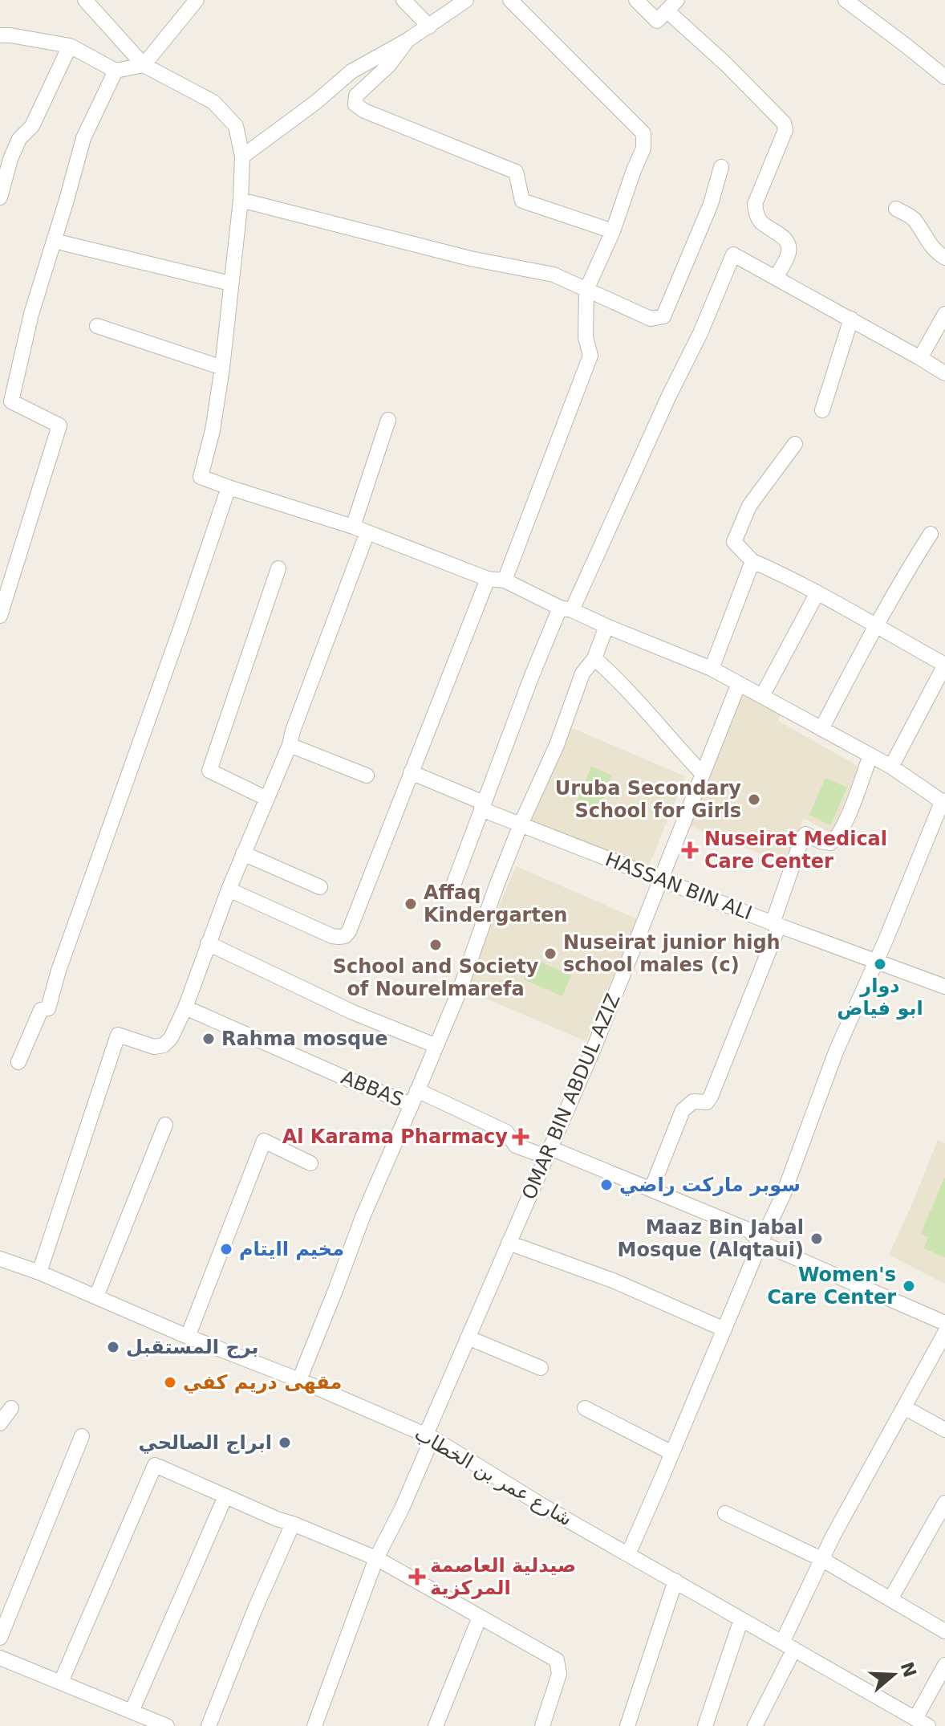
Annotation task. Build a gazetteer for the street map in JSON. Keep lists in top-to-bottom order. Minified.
{"streets":{"street":["HASSAN BIN ALI","ABBAS","OMAR BIN ABDUL AZIZ","شارع عمر بن الخطاب"]},"crossings":[["HASSAN BIN ALI","OMAR BIN ABDUL AZIZ"],["ABBAS","OMAR BIN ABDUL AZIZ"],["OMAR BIN ABDUL AZIZ","شارع عمر بن الخطاب"]],"places":{"other":["Uruba Secondary School for Girls","Affaq Kindergarten","School and Society of Nourelmarefa","Nuseirat junior high school males (c)","دوار ابو فياض","Rahma mosque","سوبر ماركت راضي","Maaz Bin Jabal Mosque (Alqtaui)","مخيم اايتام","Women's Care Center","برج المستقبل","مقهى دريم كفي","ابراج الصالحي"],"health":["Nuseirat Medical Care Center","Al Karama Pharmacy","صيدلية العاصمة المركزية"]},"north":"right"}
